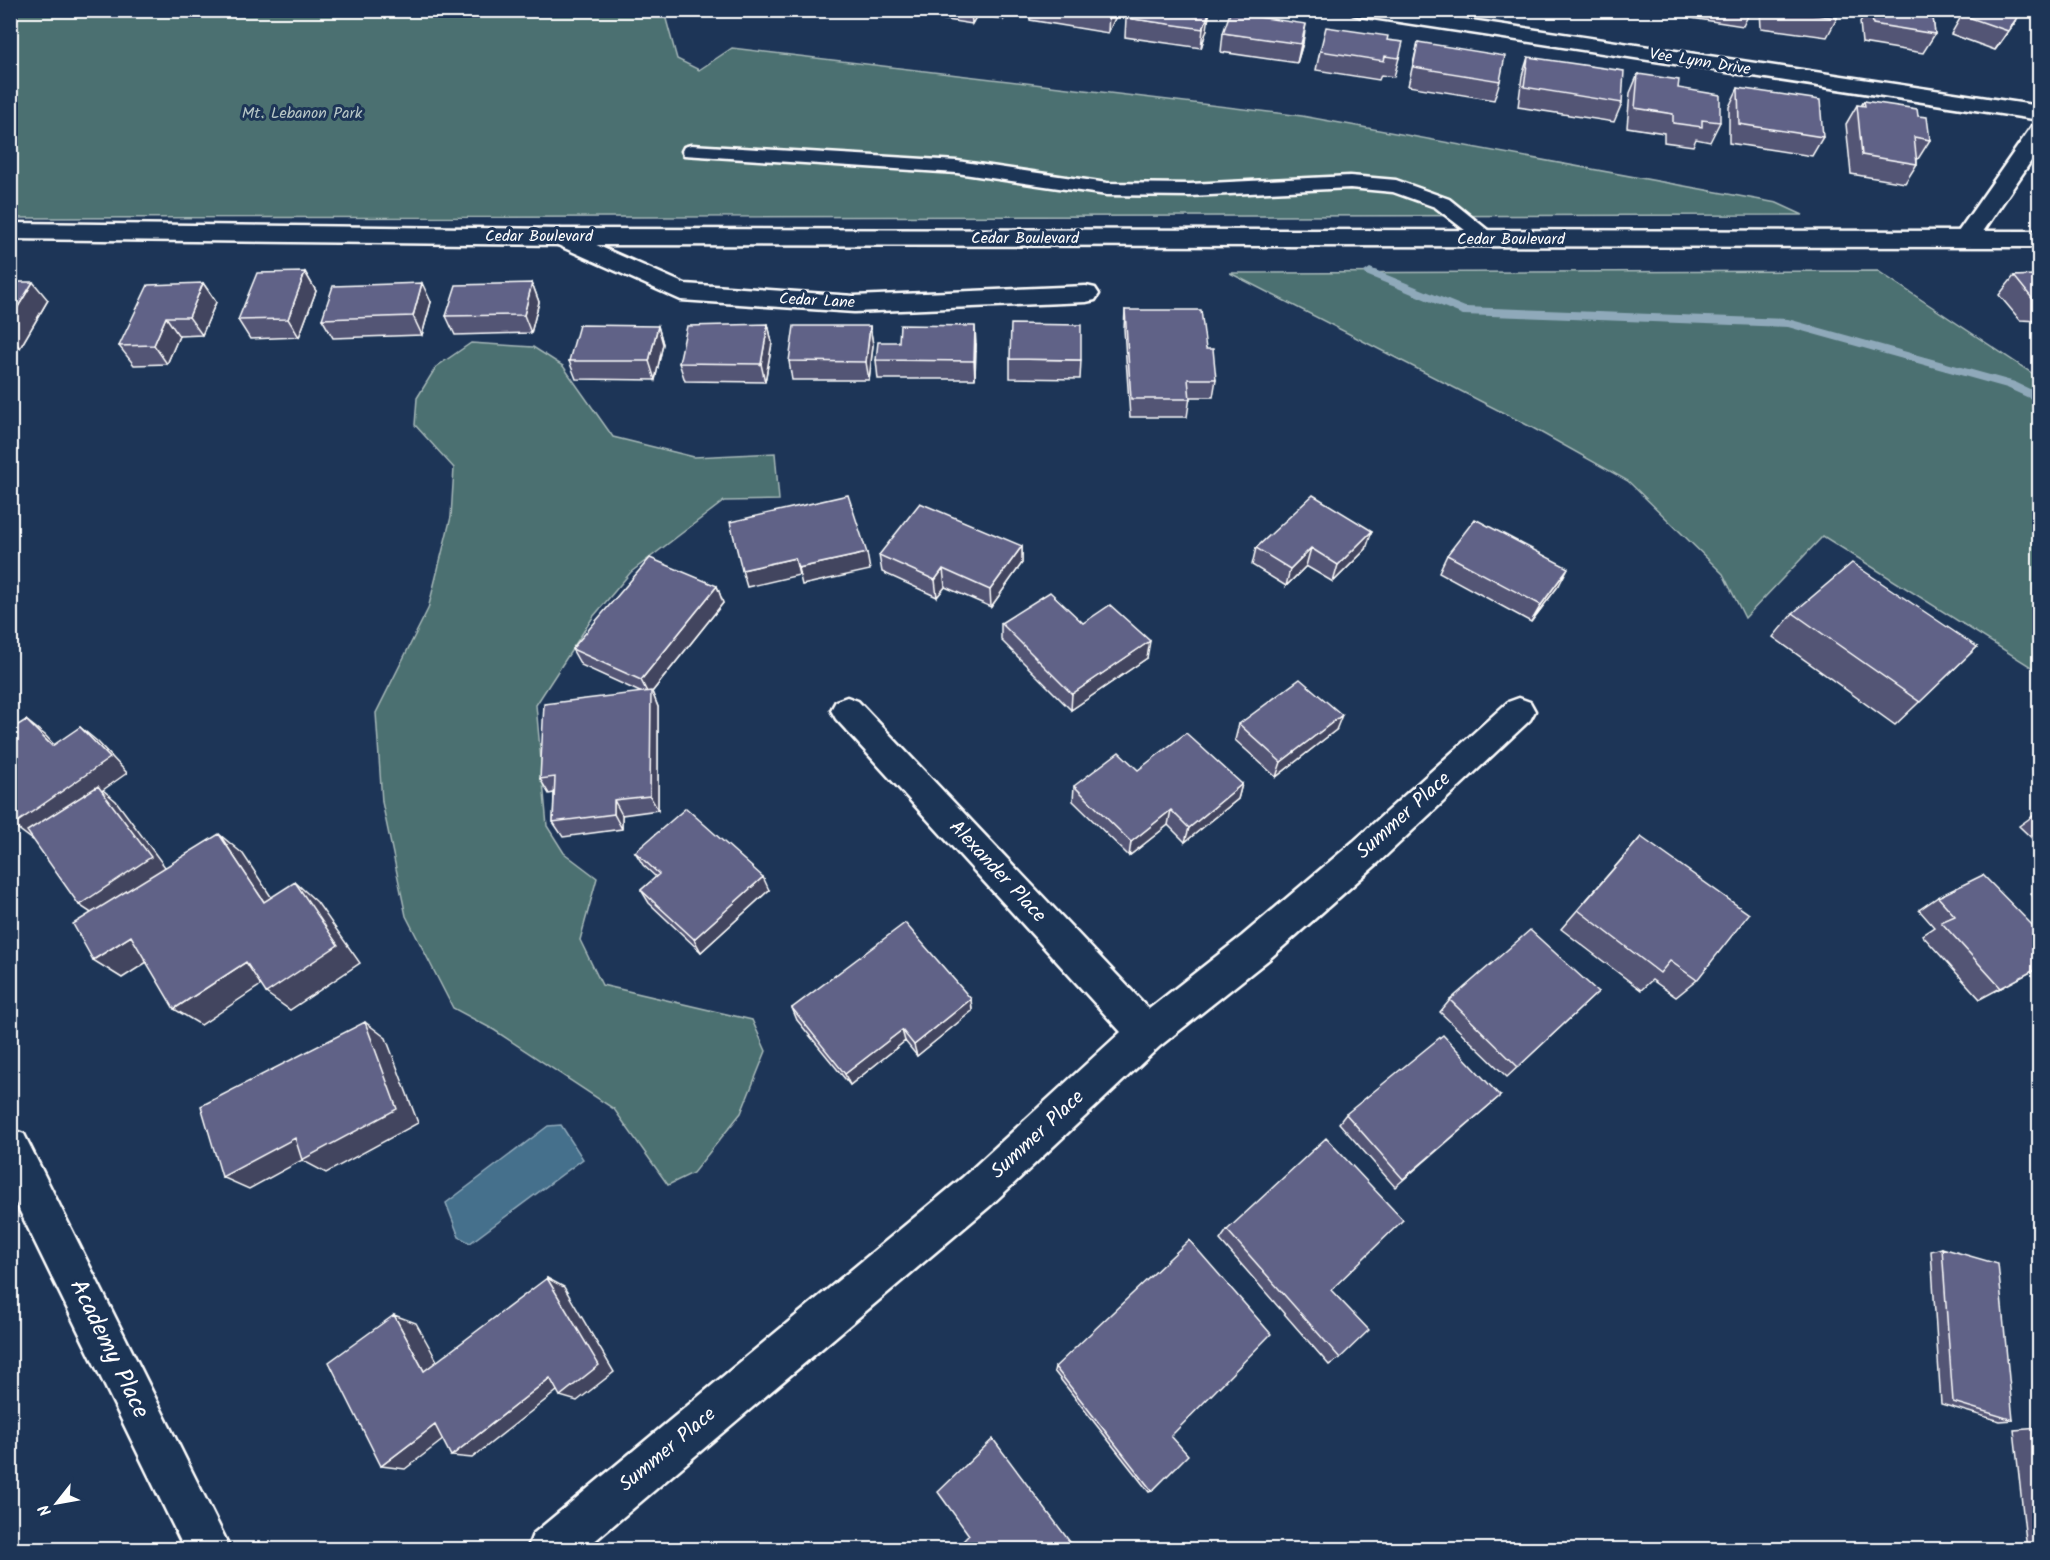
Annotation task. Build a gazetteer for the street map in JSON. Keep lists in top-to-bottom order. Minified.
{"streets":{"street":["Vee Lynn Drive","Cedar Boulevard","Cedar Lane","Summer Place","Alexander Place","Academy Place"]},"crossings":[["Cedar Boulevard","Cedar Lane"],["Summer Place","Alexander Place"]],"parks":["Mt. Lebanon Park"],"north":"bottom left"}
